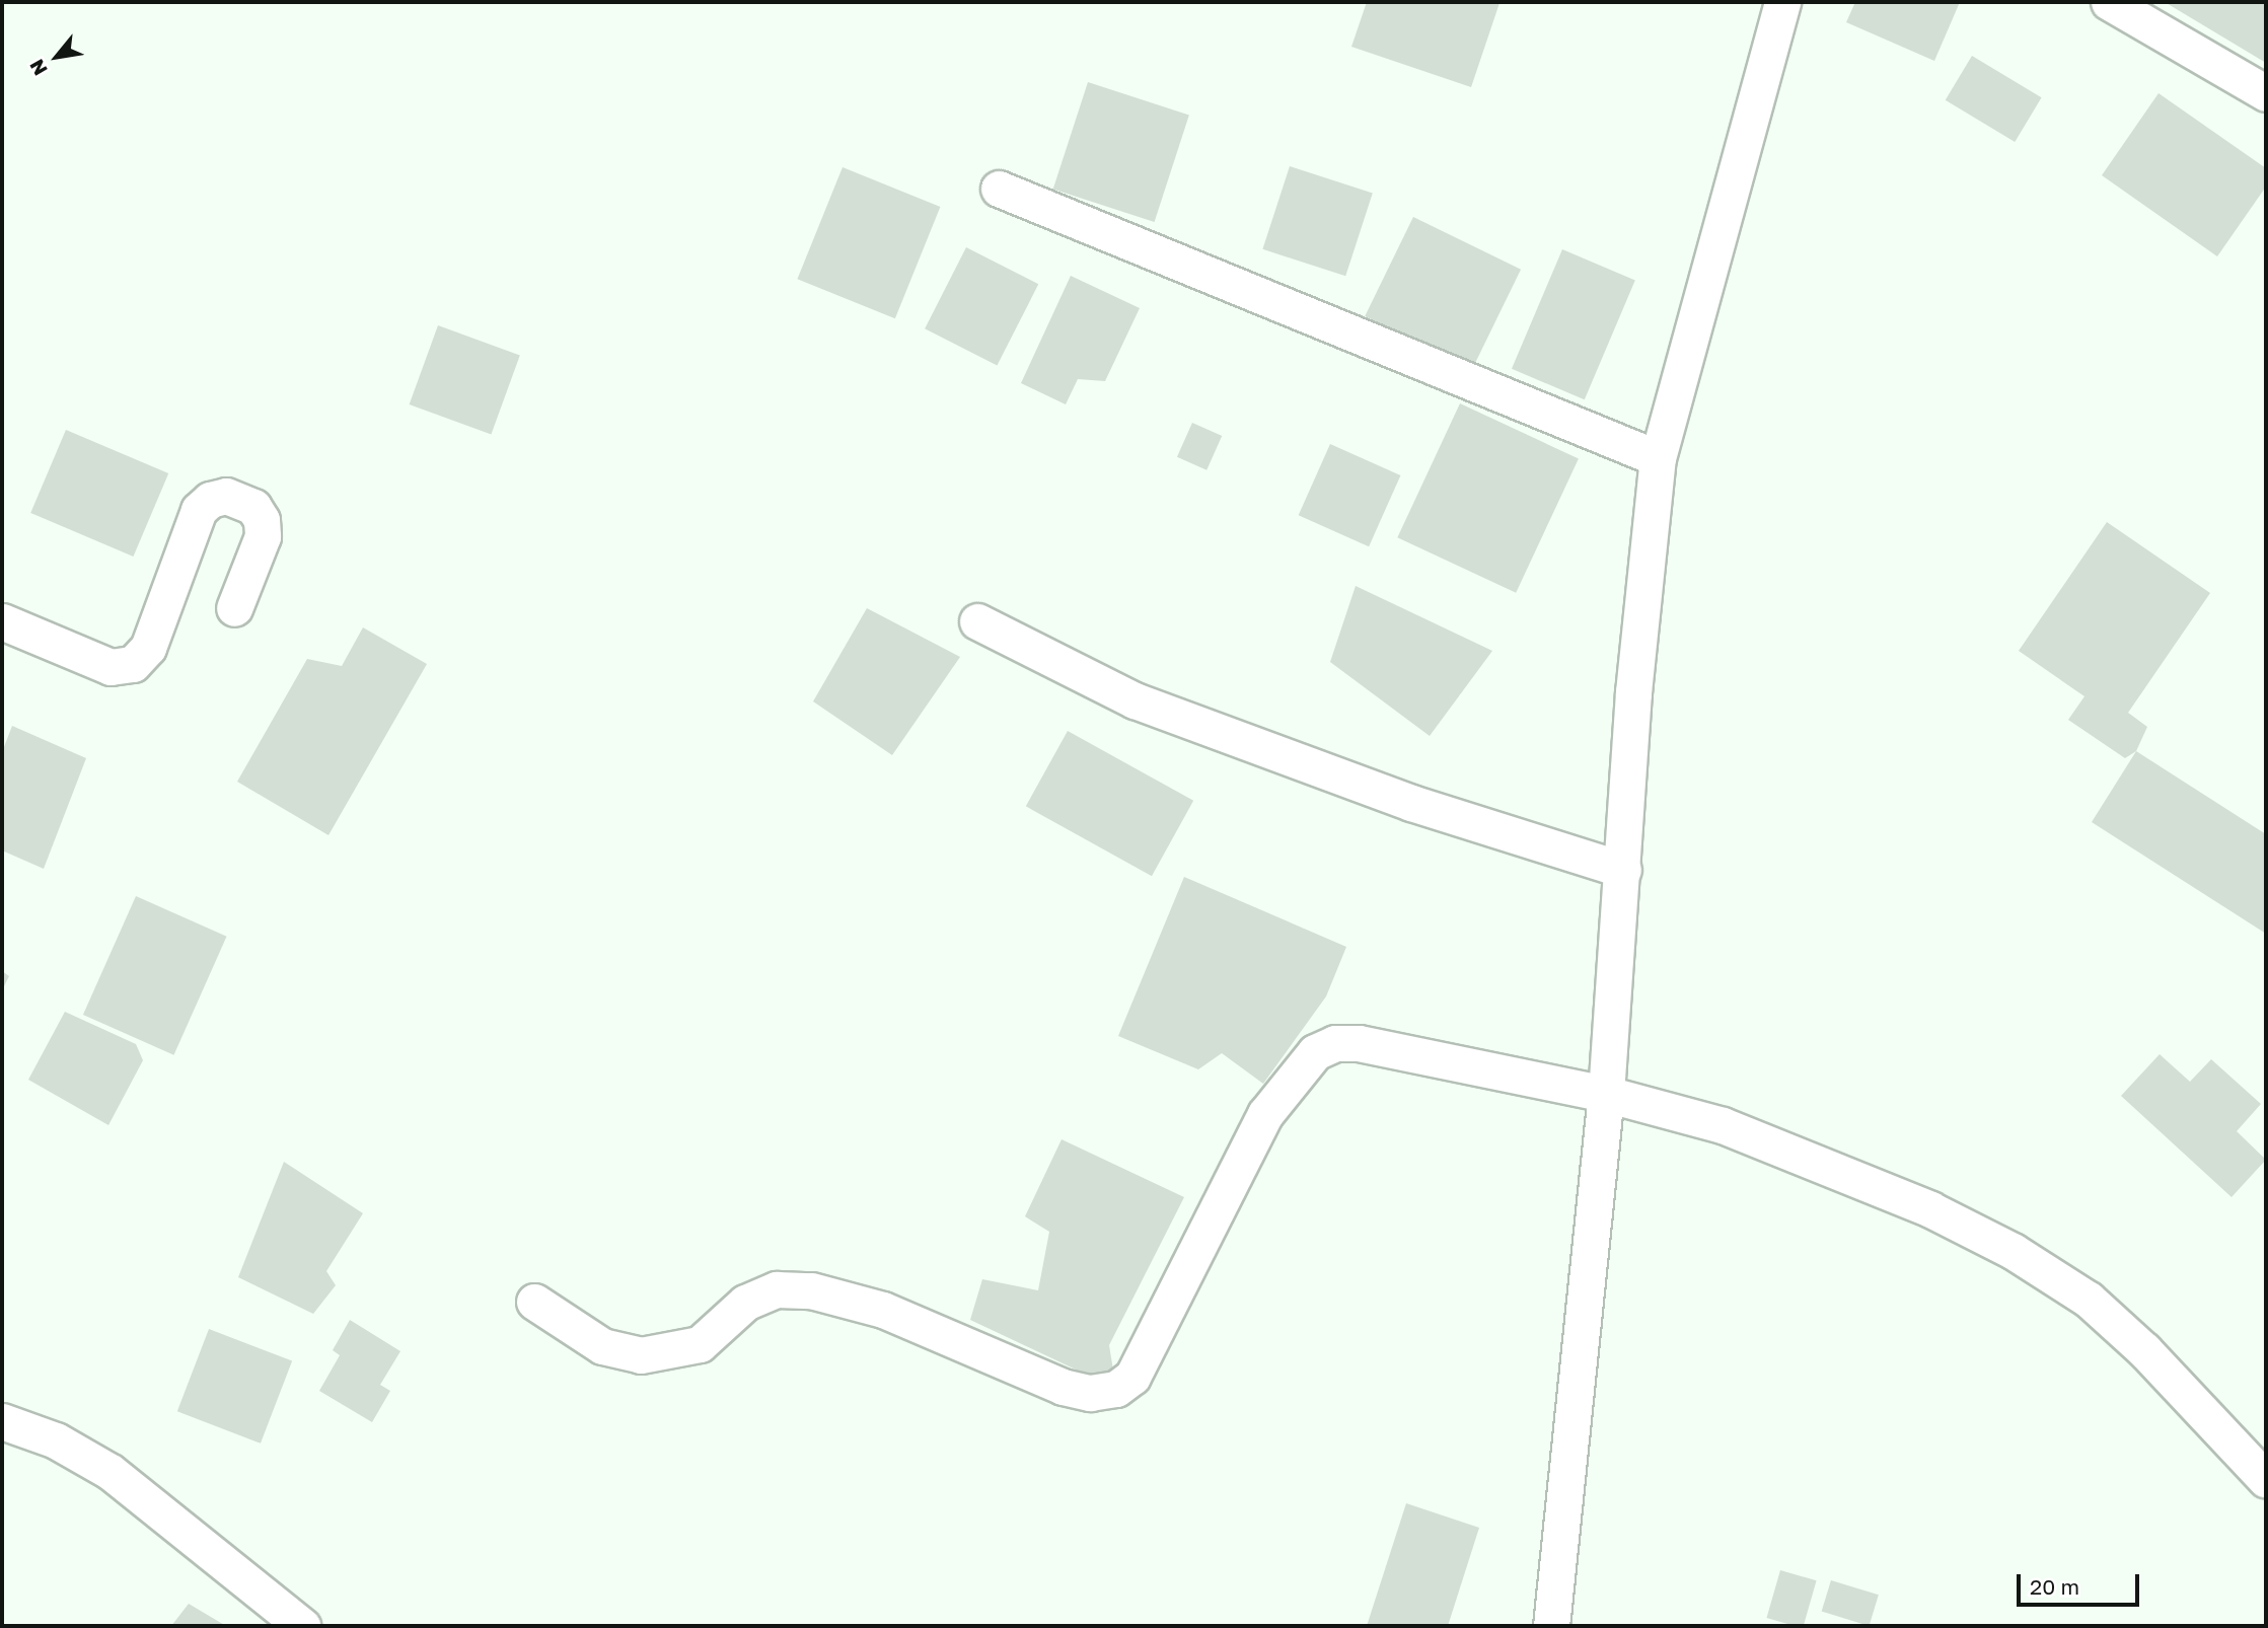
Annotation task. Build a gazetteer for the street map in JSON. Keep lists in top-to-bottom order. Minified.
{"scale_bar":"20 m","north":"bottom left"}
